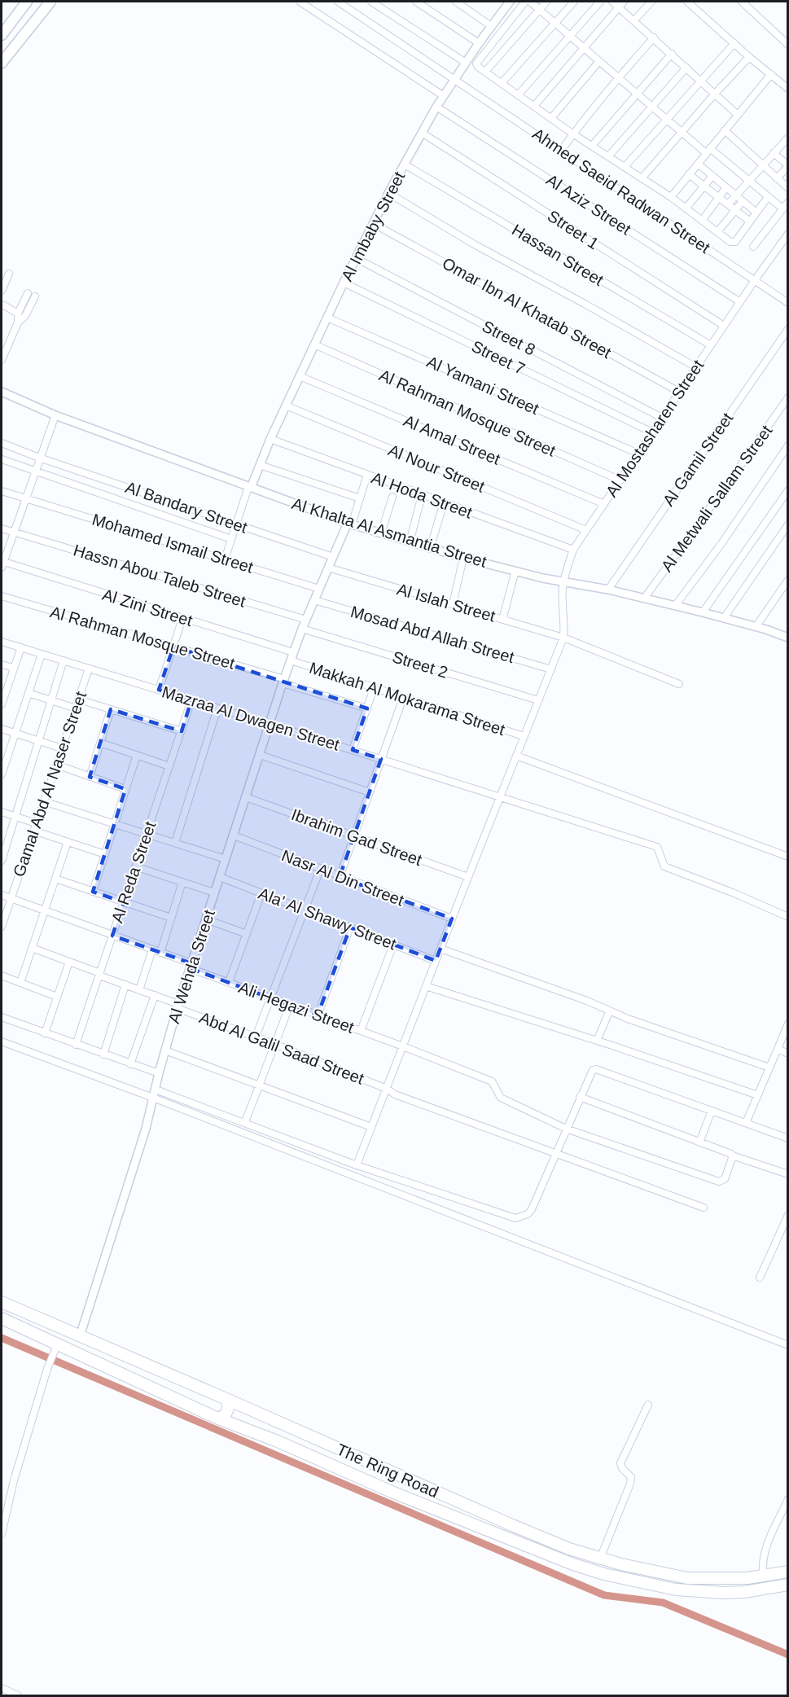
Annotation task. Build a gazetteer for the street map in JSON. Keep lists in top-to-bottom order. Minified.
{"streets":{"highway":["The Ring Road"],"street":["Ahmed Saeid Radwan Street","Al Aziz Street","Al Imbaby Street","Street 1","Hassan Street","Omar Ibn Al Khatab Street","Street 8","Street 7","Al Yamani Street","Al Rahman Mosque Street","Al Mostasharen Street","Al Amal Street","Al Gamil Street","Al Nour Street","Al Hoda Street","Al Metwali Sallam Street","Al Bandary Street","Al Khalta Al Asmantia Street","Mohamed Ismail Street","Hassn Abou Taleb Street","Al Islah Street","Al Zini Street","Mosad Abd Allah Street","Street 2","Makkah Al Mokarama Street","Mazraa Al Dwagen Street","Gamal Abd Al Naser Street","Ibrahim Gad Street","Al Reda Street","Nasr Al Din Street","Ala' Al Shawy Street","Al Wehda Street","Ali Hegazi Street","Abd Al Galil Saad Street"]},"crossings":[["Ahmed Saeid Radwan Street","Al Imbaby Street"],["Ahmed Saeid Radwan Street","Al Mostasharen Street"],["Al Aziz Street","Al Imbaby Street"],["Al Aziz Street","Al Mostasharen Street"],["Al Imbaby Street","Street 1"],["Al Imbaby Street","Hassan Street"],["Al Imbaby Street","Omar Ibn Al Khatab Street"],["Al Imbaby Street","Street 8"],["Al Imbaby Street","Street 7"],["Al Imbaby Street","Al Yamani Street"],["Al Imbaby Street","Al Rahman Mosque Street"],["Al Imbaby Street","Al Amal Street"],["Al Imbaby Street","Al Nour Street"],["Al Imbaby Street","Al Hoda Street"],["Al Imbaby Street","Al Khalta Al Asmantia Street"],["Street 1","Al Mostasharen Street"],["Hassan Street","Al Mostasharen Street"],["Omar Ibn Al Khatab Street","Al Mostasharen Street"],["Street 8","Al Mostasharen Street"],["Street 7","Al Mostasharen Street"],["Al Yamani Street","Al Mostasharen Street"],["Al Rahman Mosque Street","Al Mostasharen Street"],["Al Rahman Mosque Street","Al Wehda Street"],["Al Mostasharen Street","Al Amal Street"],["Al Mostasharen Street","Al Nour Street"],["Al Mostasharen Street","Al Hoda Street"],["Al Mostasharen Street","Al Khalta Al Asmantia Street"],["Al Mostasharen Street","Al Islah Street"],["Al Gamil Street","Al Khalta Al Asmantia Street"],["Al Metwali Sallam Street","Al Khalta Al Asmantia Street"],["Al Bandary Street","Al Wehda Street"],["Al Khalta Al Asmantia Street","Al Wehda Street"],["Mohamed Ismail Street","Al Wehda Street"],["Hassn Abou Taleb Street","Al Wehda Street"],["Al Islah Street","Al Wehda Street"],["Al Zini Street","Al Wehda Street"],["Mosad Abd Allah Street","Al Wehda Street"],["Street 2","Al Wehda Street"],["Makkah Al Mokarama Street","Al Wehda Street"],["Mazraa Al Dwagen Street","Gamal Abd Al Naser Street"],["Mazraa Al Dwagen Street","Al Reda Street"],["Mazraa Al Dwagen Street","Al Wehda Street"],["Gamal Abd Al Naser Street","Ali Hegazi Street"],["Ibrahim Gad Street","Al Wehda Street"],["Al Reda Street","Ali Hegazi Street"],["Al Reda Street","Abd Al Galil Saad Street"],["Nasr Al Din Street","Al Wehda Street"],["Ala' Al Shawy Street","Al Wehda Street"],["Al Wehda Street","Ali Hegazi Street"],["Al Wehda Street","Abd Al Galil Saad Street"],["Al Wehda Street","The Ring Road"]]}
